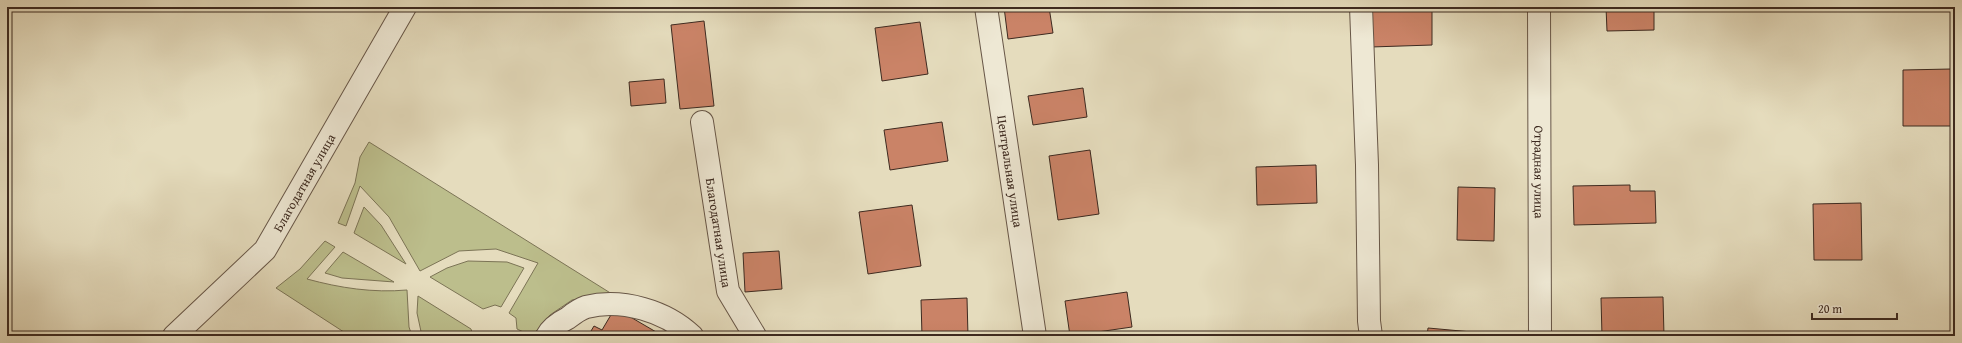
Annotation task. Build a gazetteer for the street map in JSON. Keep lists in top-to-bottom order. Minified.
{"streets":{"street":["Центральная улица","Отрадная улица","Благодатная улица"]},"scale_bar":"20 m"}
